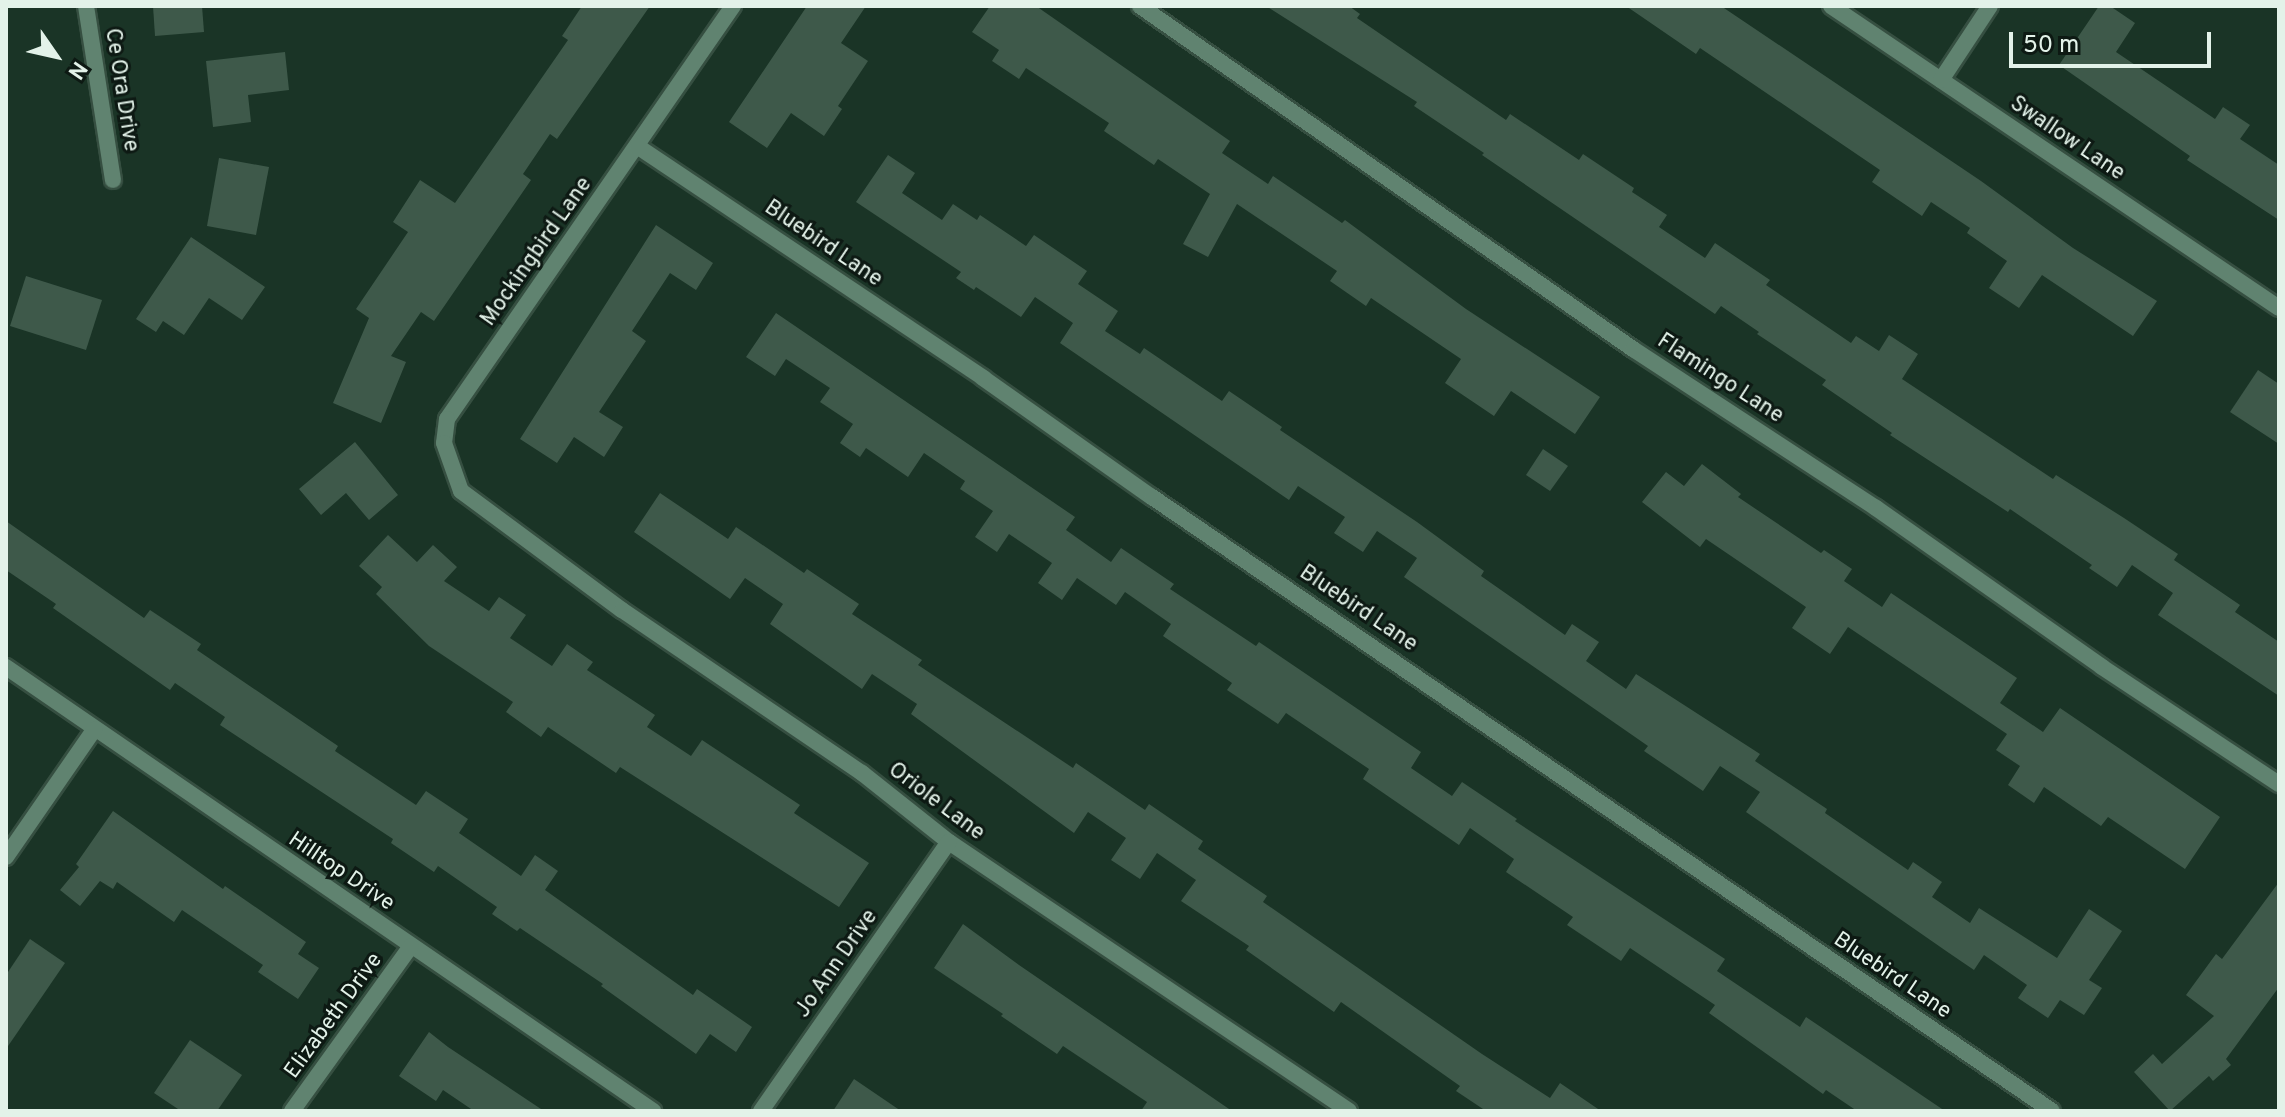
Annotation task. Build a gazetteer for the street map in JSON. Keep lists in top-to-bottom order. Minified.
{"streets":{"street":["Ce Ora Drive","Swallow Lane","Bluebird Lane","Mockingbird Lane","Flamingo Lane","Oriole Lane","Hilltop Drive","Jo Ann Drive","Elizabeth Drive"]},"crossings":[["Bluebird Lane","Mockingbird Lane"],["Mockingbird Lane","Oriole Lane"],["Oriole Lane","Jo Ann Drive"],["Hilltop Drive","Elizabeth Drive"]],"scale_bar":"50 m","north":"bottom right"}
